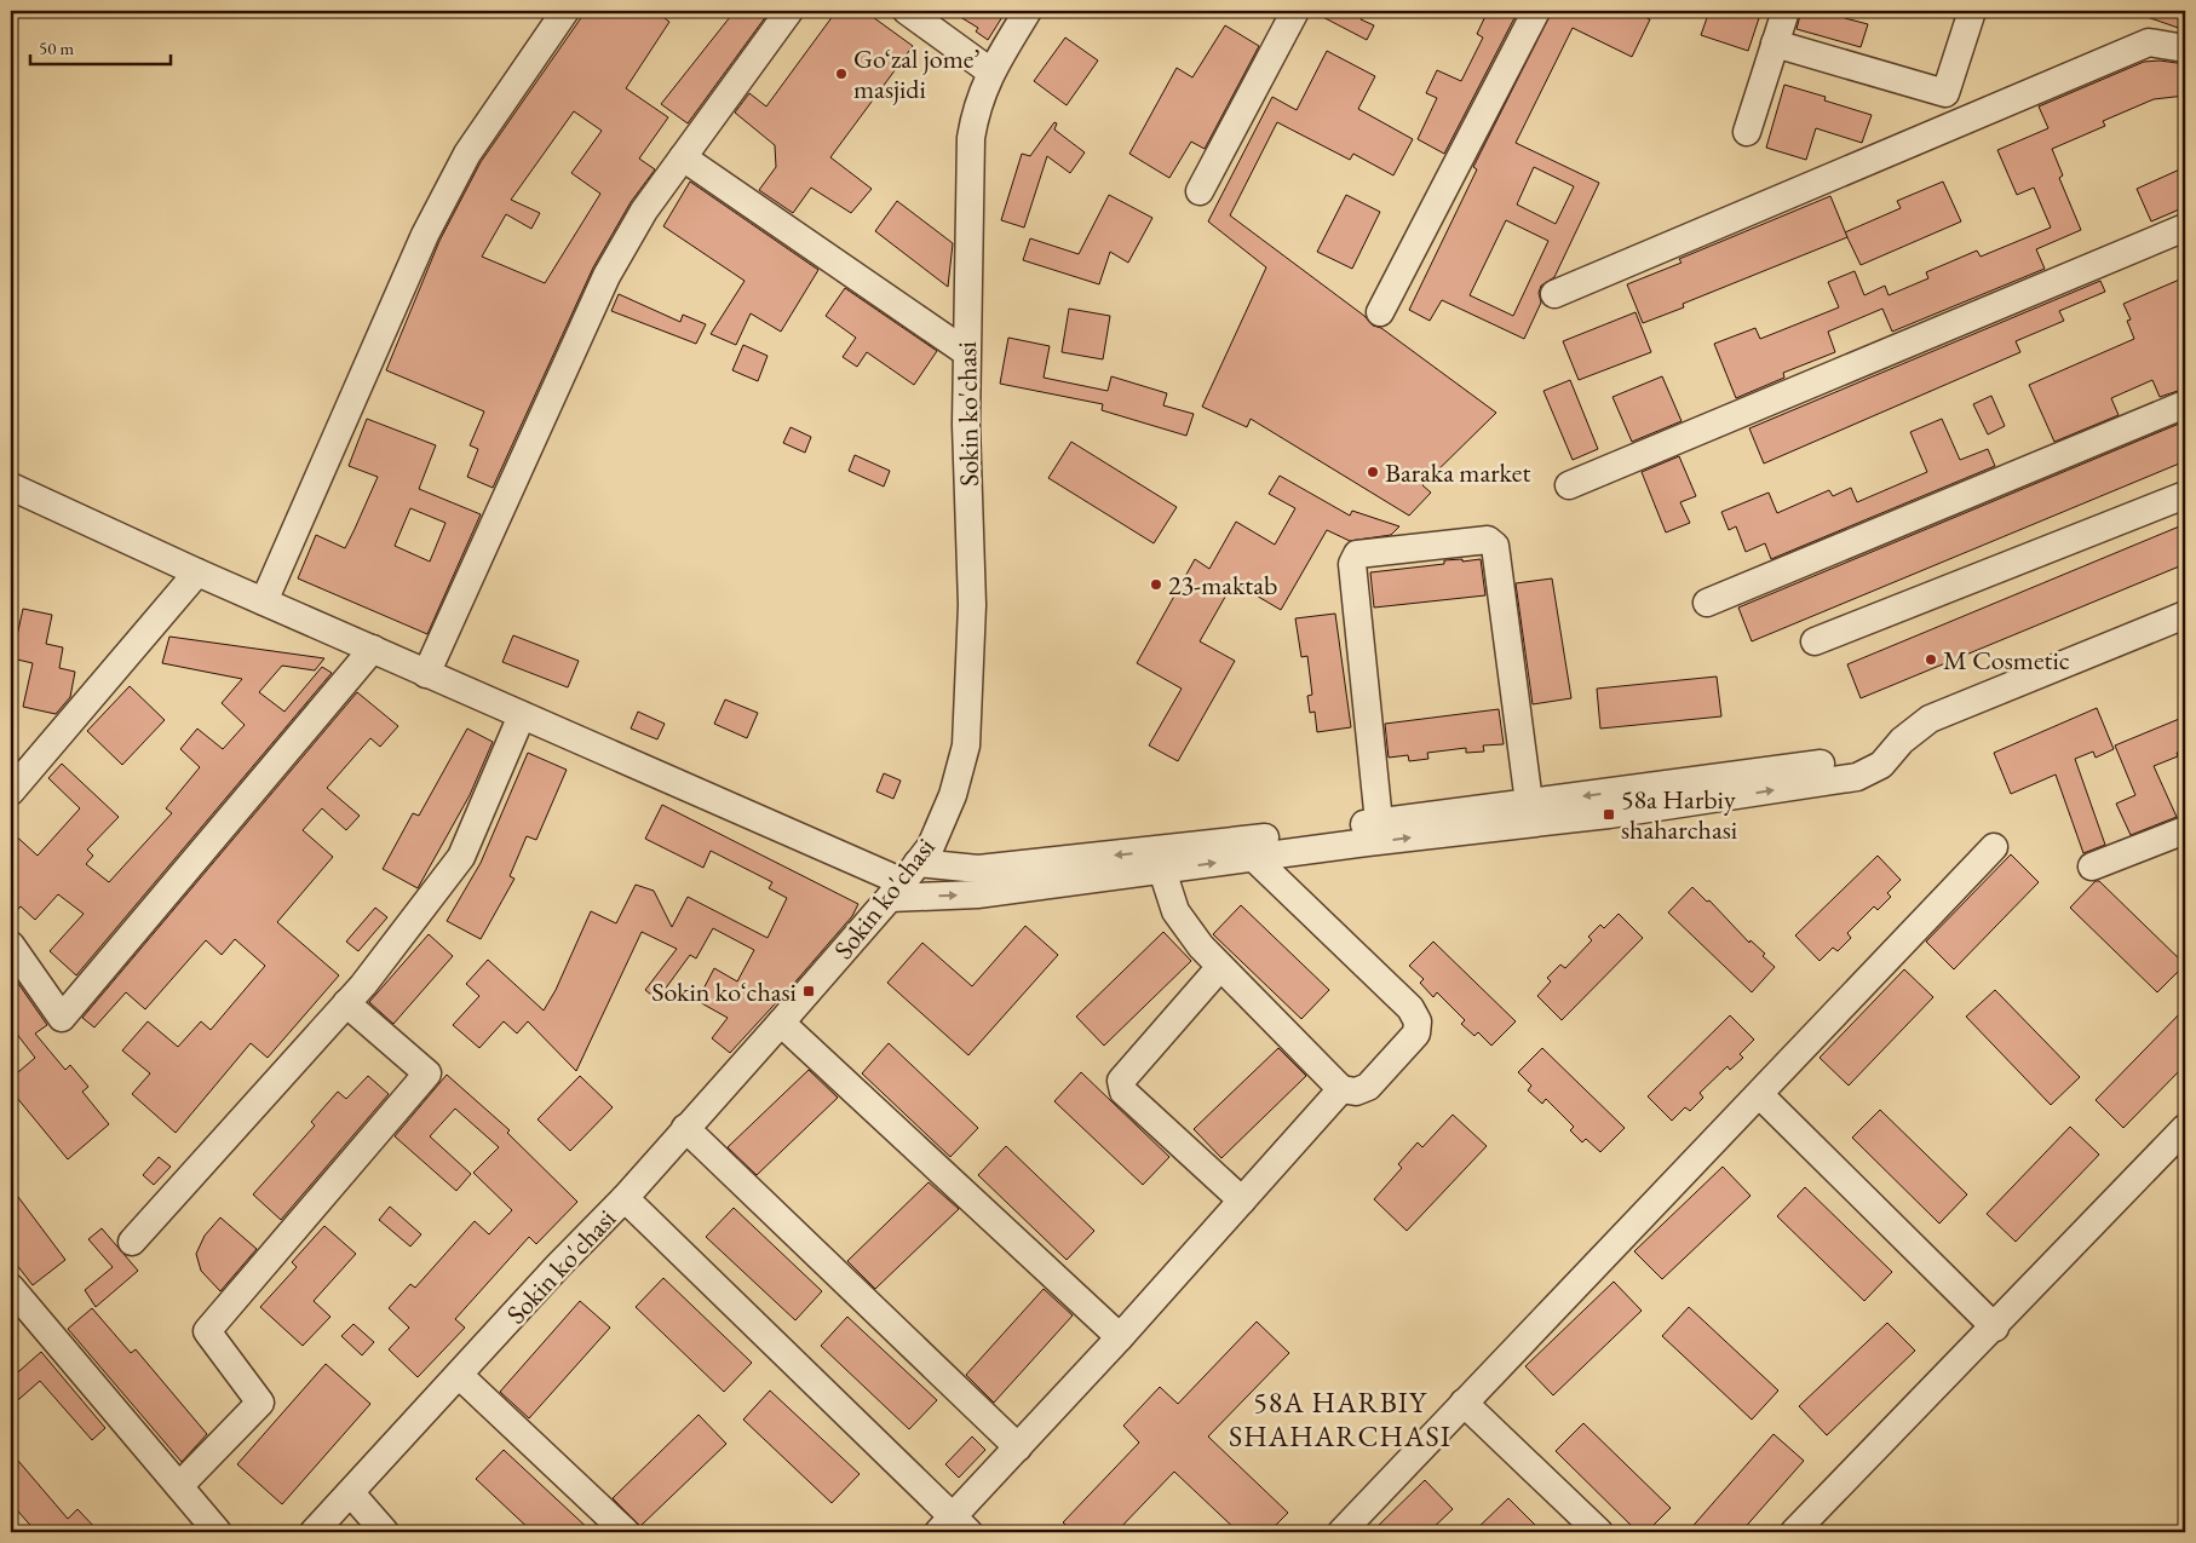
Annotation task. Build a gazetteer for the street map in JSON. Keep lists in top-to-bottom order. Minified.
{"streets":{"street":["Sokin ko'chasi"]},"districts":["58A HARBIY SHAHARCHASI"],"places":{"other":["Go‘zal jome’ masjidi","Baraka market","23-maktab","M Cosmetic"],"transit":["58a Harbiy shaharchasi","Sokin koʻchasi"]},"scale_bar":"50 m"}
